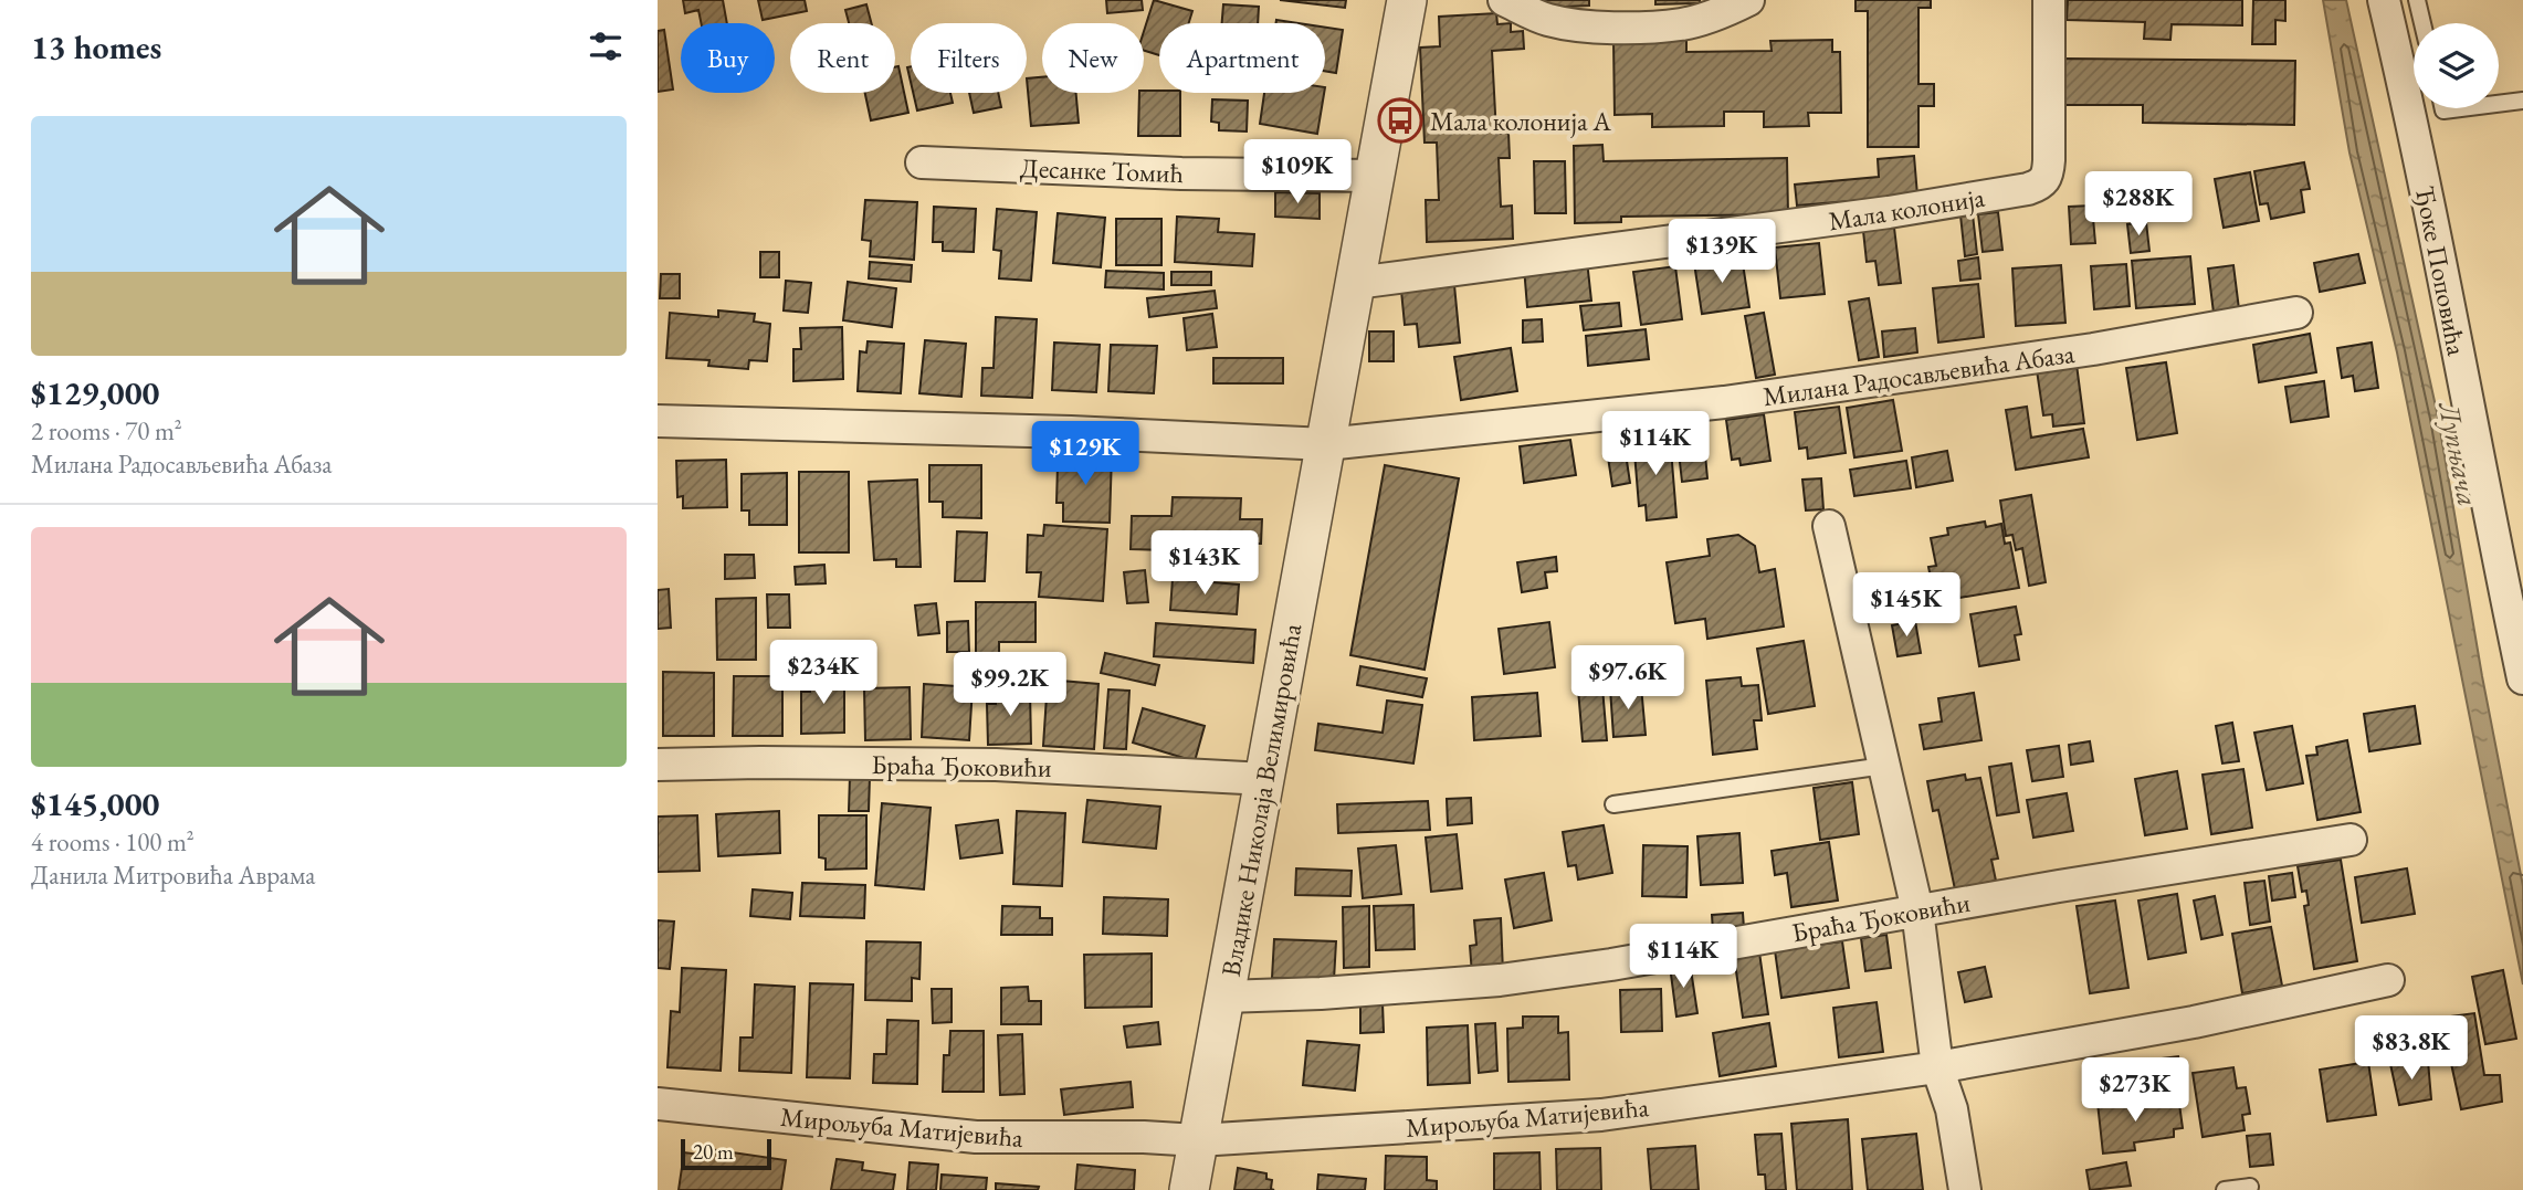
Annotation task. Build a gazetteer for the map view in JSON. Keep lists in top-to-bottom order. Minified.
{"streets":{"street":["Десанке Томић","Мала колонија","Ђоке Поповића","Милана Радосављевића Абаза","Браћа Ђоковићи","Владике Николаја Велимировића","Мирољуба Матијевића"]},"crossings":[["Десанке Томић","Владике Николаја Велимировића"],["Мала колонија","Владике Николаја Велимировића"],["Милана Радосављевића Абаза","Владике Николаја Велимировића"],["Браћа Ђоковићи","Владике Николаја Велимировића"],["Владике Николаја Велимировића","Мирољуба Матијевића"]],"water":["Лупњача"],"places":{"bus stop":["Мала колонија А"]},"scale_bar":"20 m","page":{"heading":"13 homes","chip":["Buy","Rent","Filters","New","Apartment"],"list":[{"name":"$129,000","note":"2 rooms · 70 m² · Милана Радосављевића Абаза"},{"name":"$145,000","note":"4 rooms · 100 m² · Данила Митровића Аврама"}],"price":["$109K","$288K","$139K","$114K","$129K","$143K","$145K","$234K","$97.6K","$99.2K","$114K","$83.8K","$273K"],"scale":"20 m"}}
